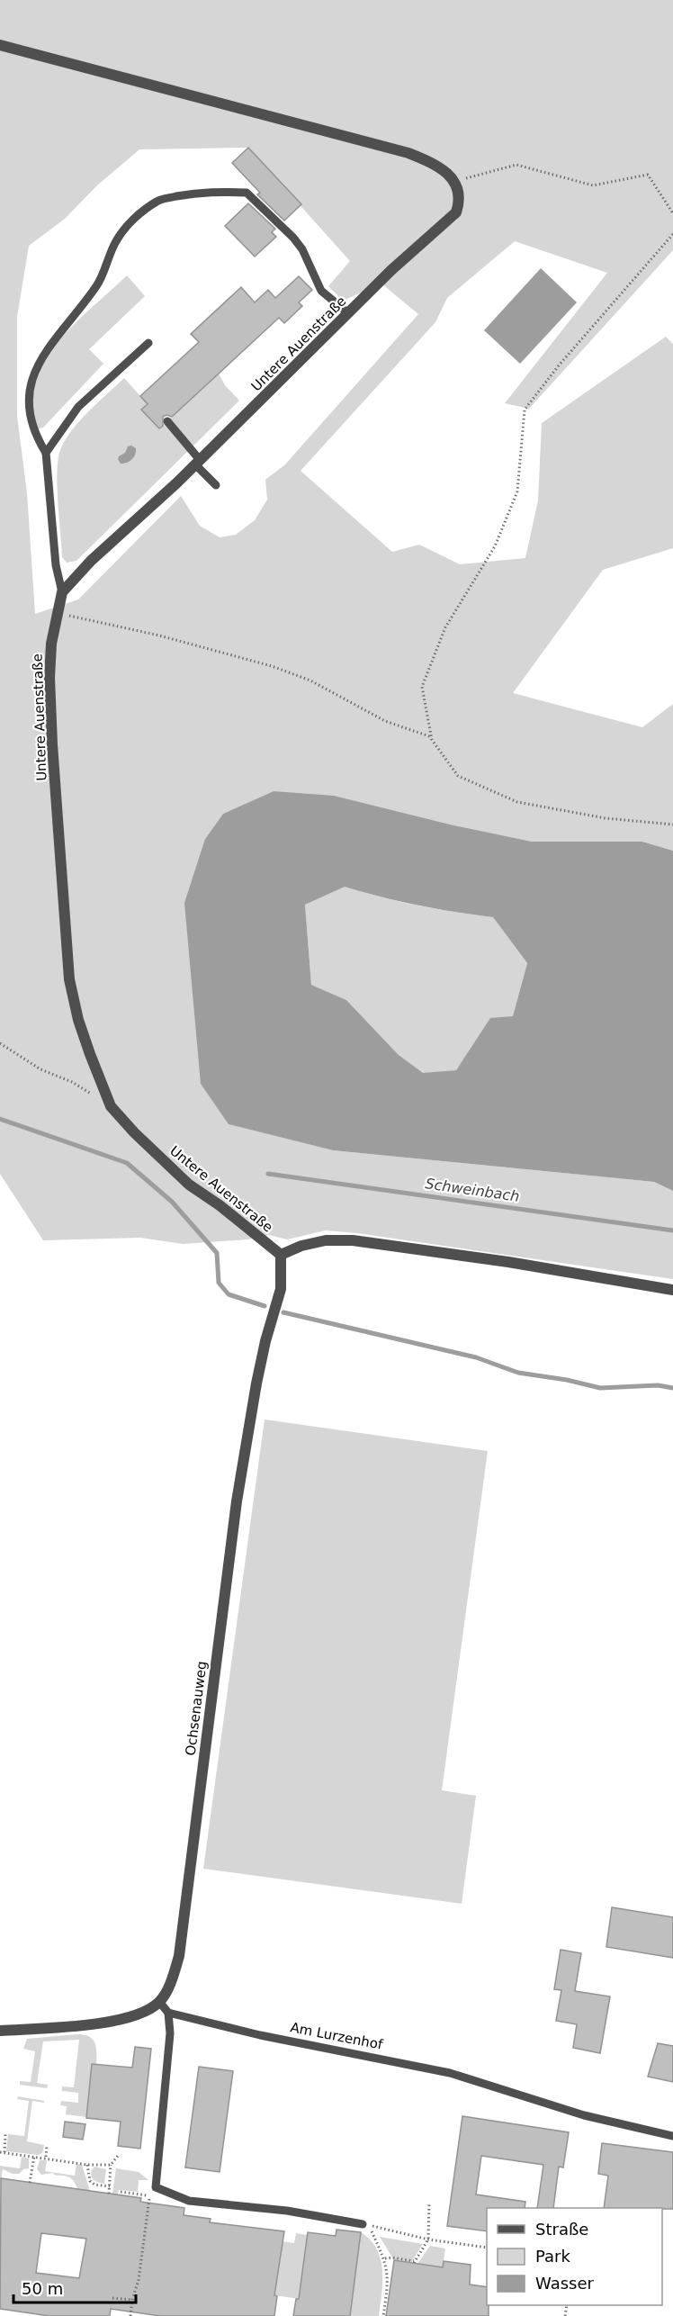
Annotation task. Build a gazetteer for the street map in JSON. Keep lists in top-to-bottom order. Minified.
{"streets":{"street":["Untere Auenstraße","Ochsenauweg"],"lane":["Am Lurzenhof"]},"crossings":[["Untere Auenstraße","Ochsenauweg"]],"water":["Schweinbach"],"legend":["Straße","Park","Wasser"],"scale_bar":"50 m"}
